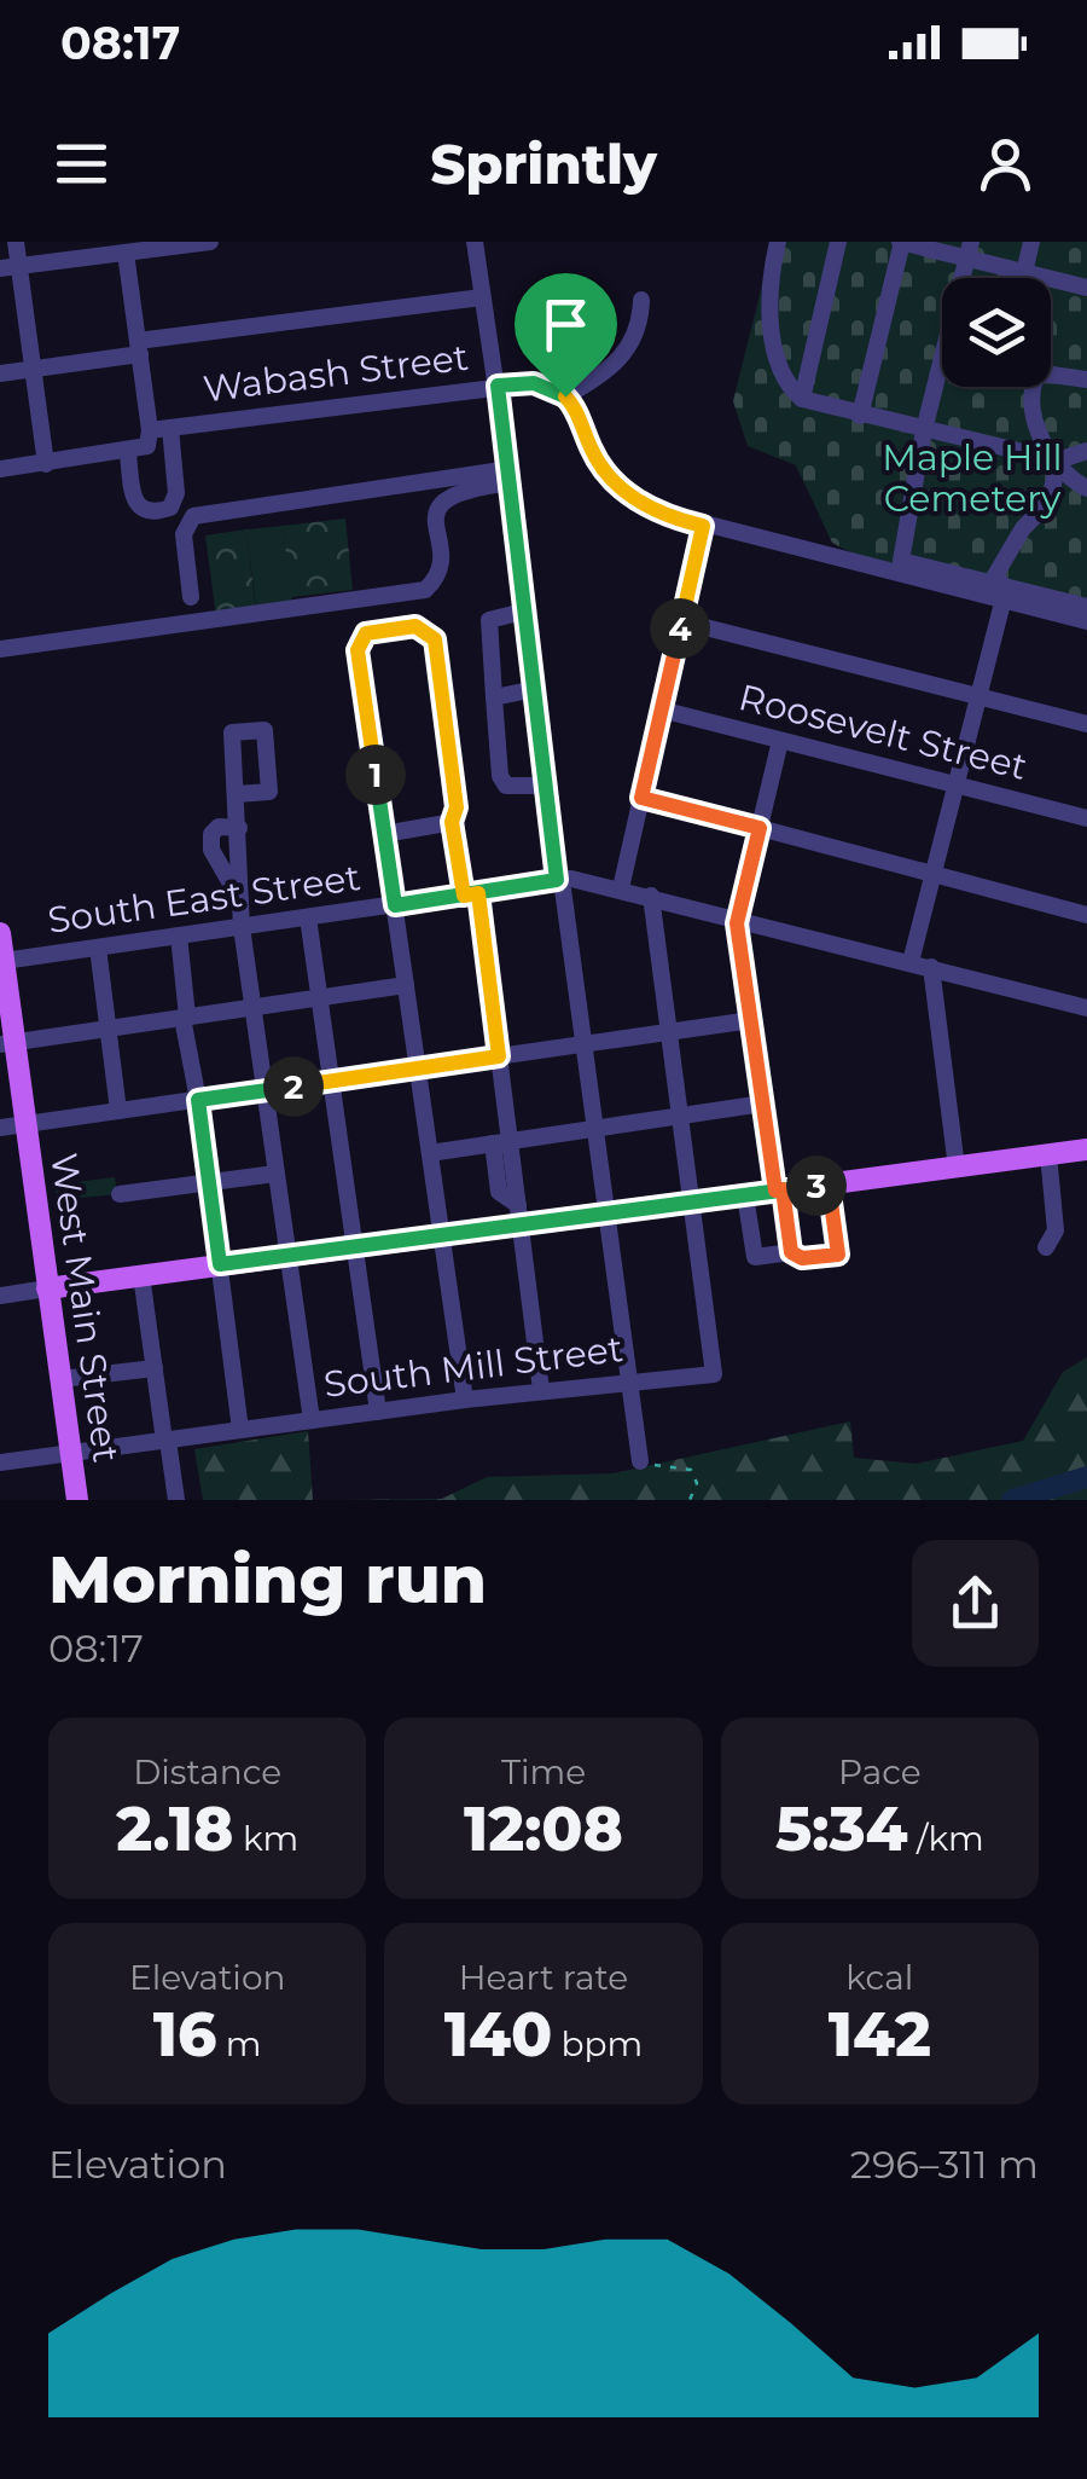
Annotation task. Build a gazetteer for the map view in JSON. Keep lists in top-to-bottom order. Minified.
{"streets":{"main road":["West Main Street"],"street":["Wabash Street","Roosevelt Street","South East Street","South Mill Street"]},"crossings":[["South East Street","West Main Street"],["West Main Street","South Mill Street"]],"parks":["Maple Hill Cemetery"],"page":{"status":"08:17","header":"Sprintly","pins":["4","1","2","3"],"heading":["Morning run","08:17"],"stats":[["Distance","2.18 km"],["Time","12:08"],["Pace","5:34 /km"],["Elevation","16 m"],["Heart rate","140 bpm"],["kcal","142"]],"chart":["Elevation","296–311 m"]}}
